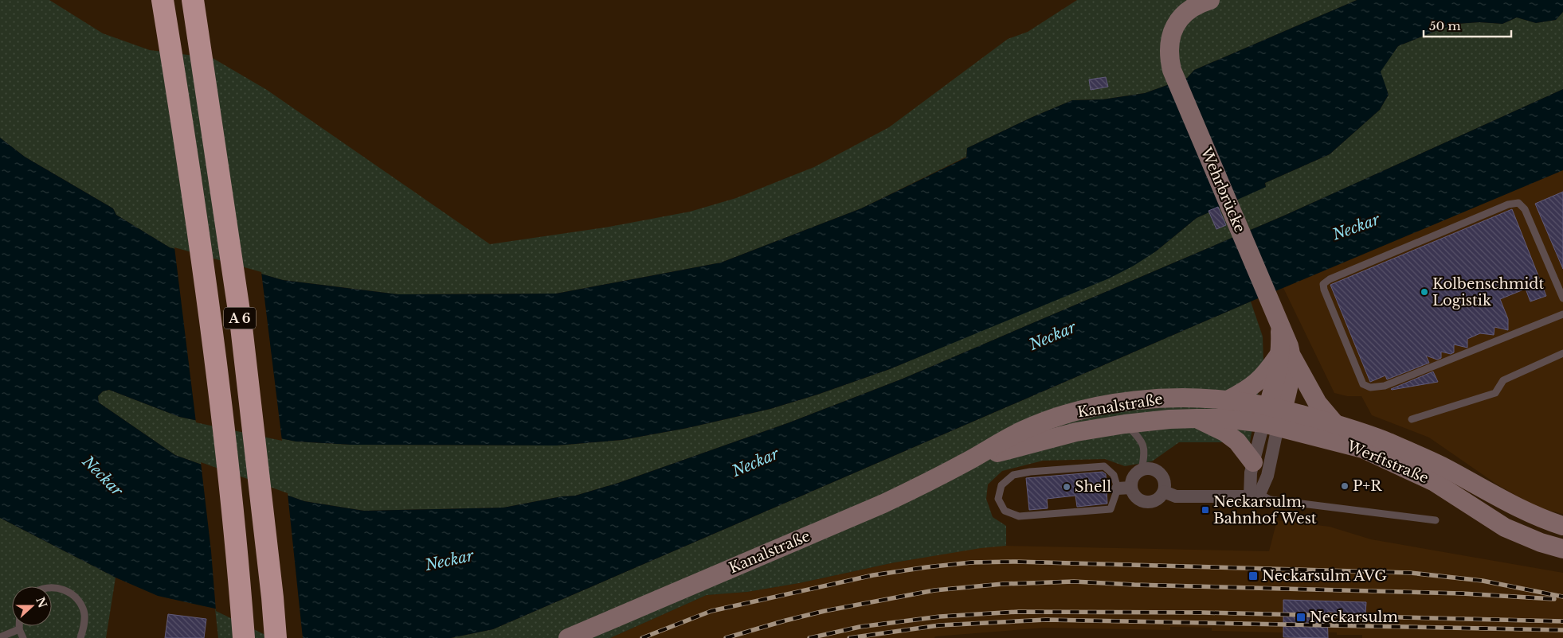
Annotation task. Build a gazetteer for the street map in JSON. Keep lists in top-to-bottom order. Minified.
{"streets":{"highway":["A 6"],"main road":["Wehrbrücke","Kanalstraße","Werftstraße"]},"crossings":[["Kanalstraße","Werftstraße"]],"water":["Neckar"],"places":{"other":["Kolbenschmidt Logistik","P+R","Shell"],"transit":["Neckarsulm, Bahnhof West","Neckarsulm AVG","Neckarsulm"]},"scale_bar":"50 m","north":"right"}
